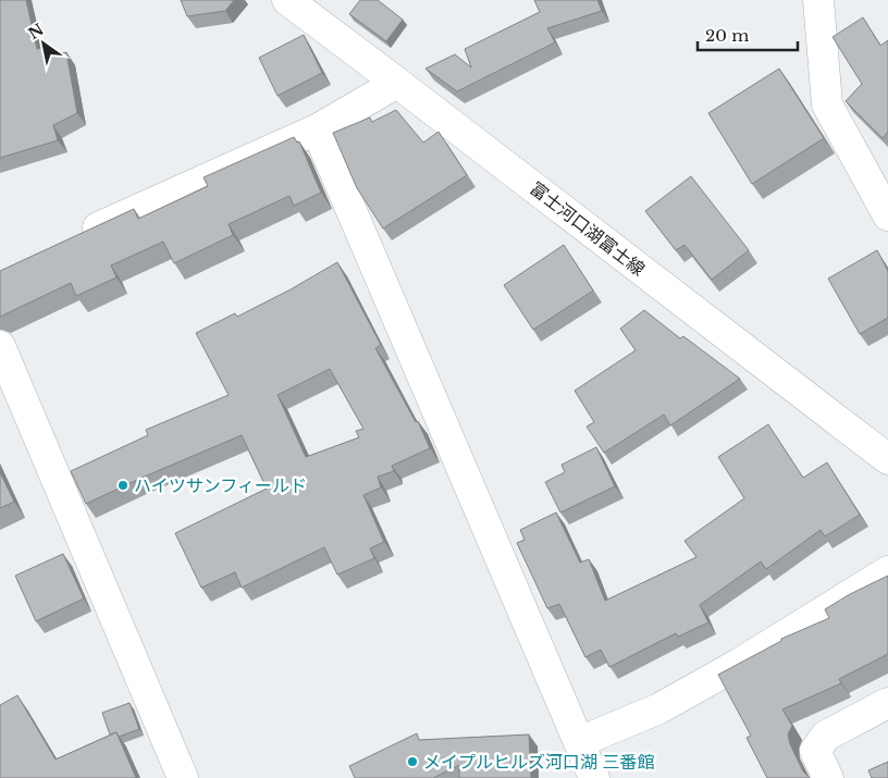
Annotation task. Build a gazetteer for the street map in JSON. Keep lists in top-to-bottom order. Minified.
{"streets":{"street":["富士河口湖富士線"]},"places":["ハイツサンフィールド","メイプルヒルズ河口湖 三番館"],"scale_bar":"20 m","north":"top left"}
